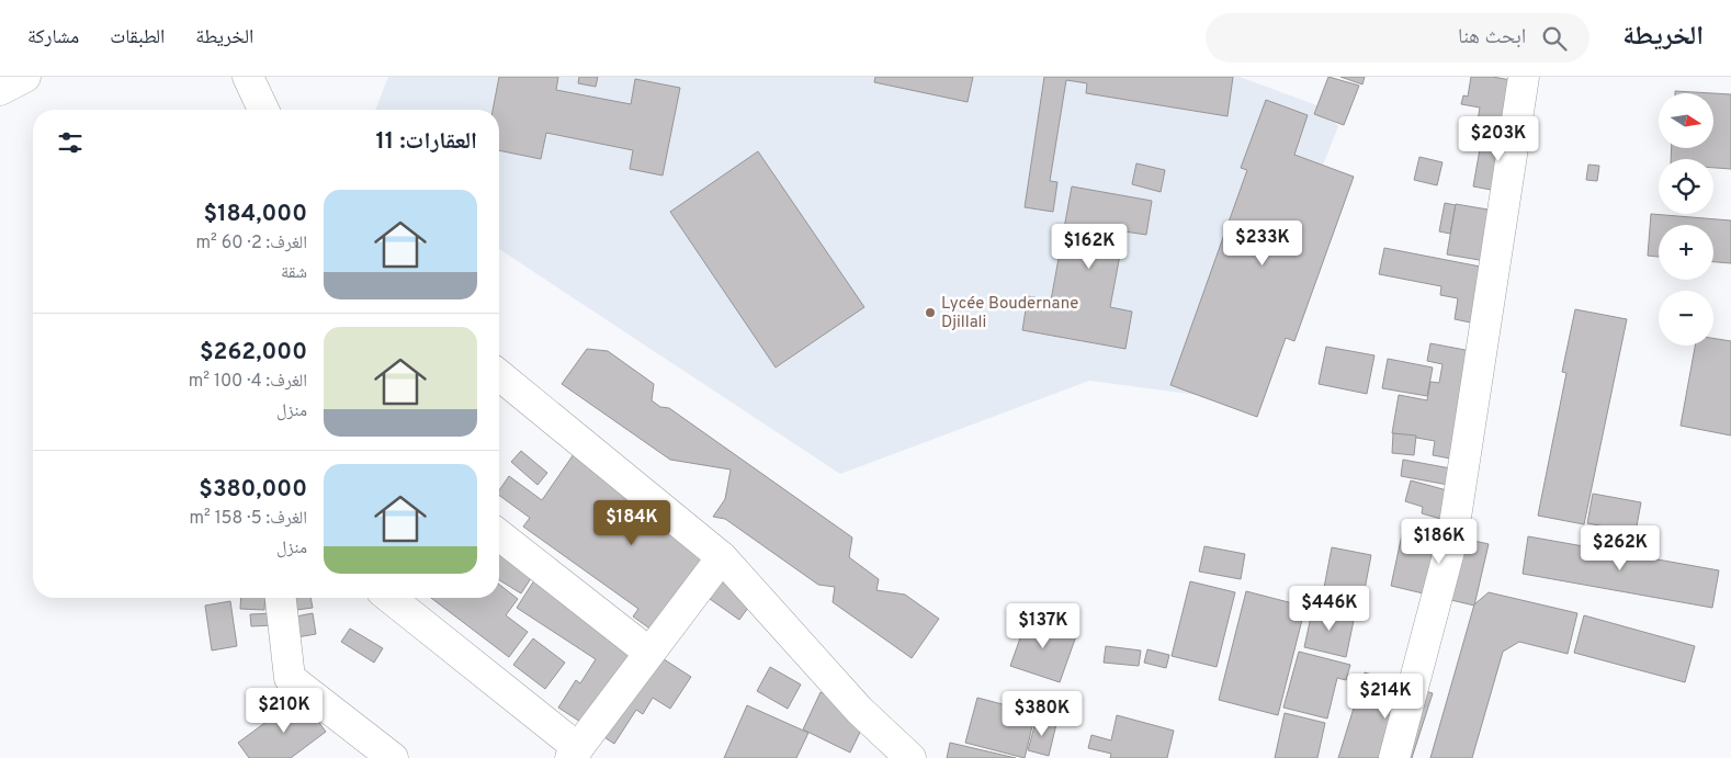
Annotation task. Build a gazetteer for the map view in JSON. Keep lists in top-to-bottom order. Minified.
{"places":["Lycée Boudernane Djillali"],"north":"right","page":{"header":"الخريطة","search":"ابحث هنا","nav":["الخريطة","الطبقات","مشاركة"],"map_buttons":["+","−"],"heading":"العقارات: 11","price":["$203K","$233K","$162K","$184K","$186K","$262K","$446K","$137K","$214K","$210K","$380K"],"list":[{"name":"$184,000","note":"الغرف: 2 · 60 m² · شقة"},{"name":"$262,000","note":"الغرف: 4 · 100 m² · منزل"},{"name":"$380,000","note":"الغرف: 5 · 158 m² · منزل"}]}}
